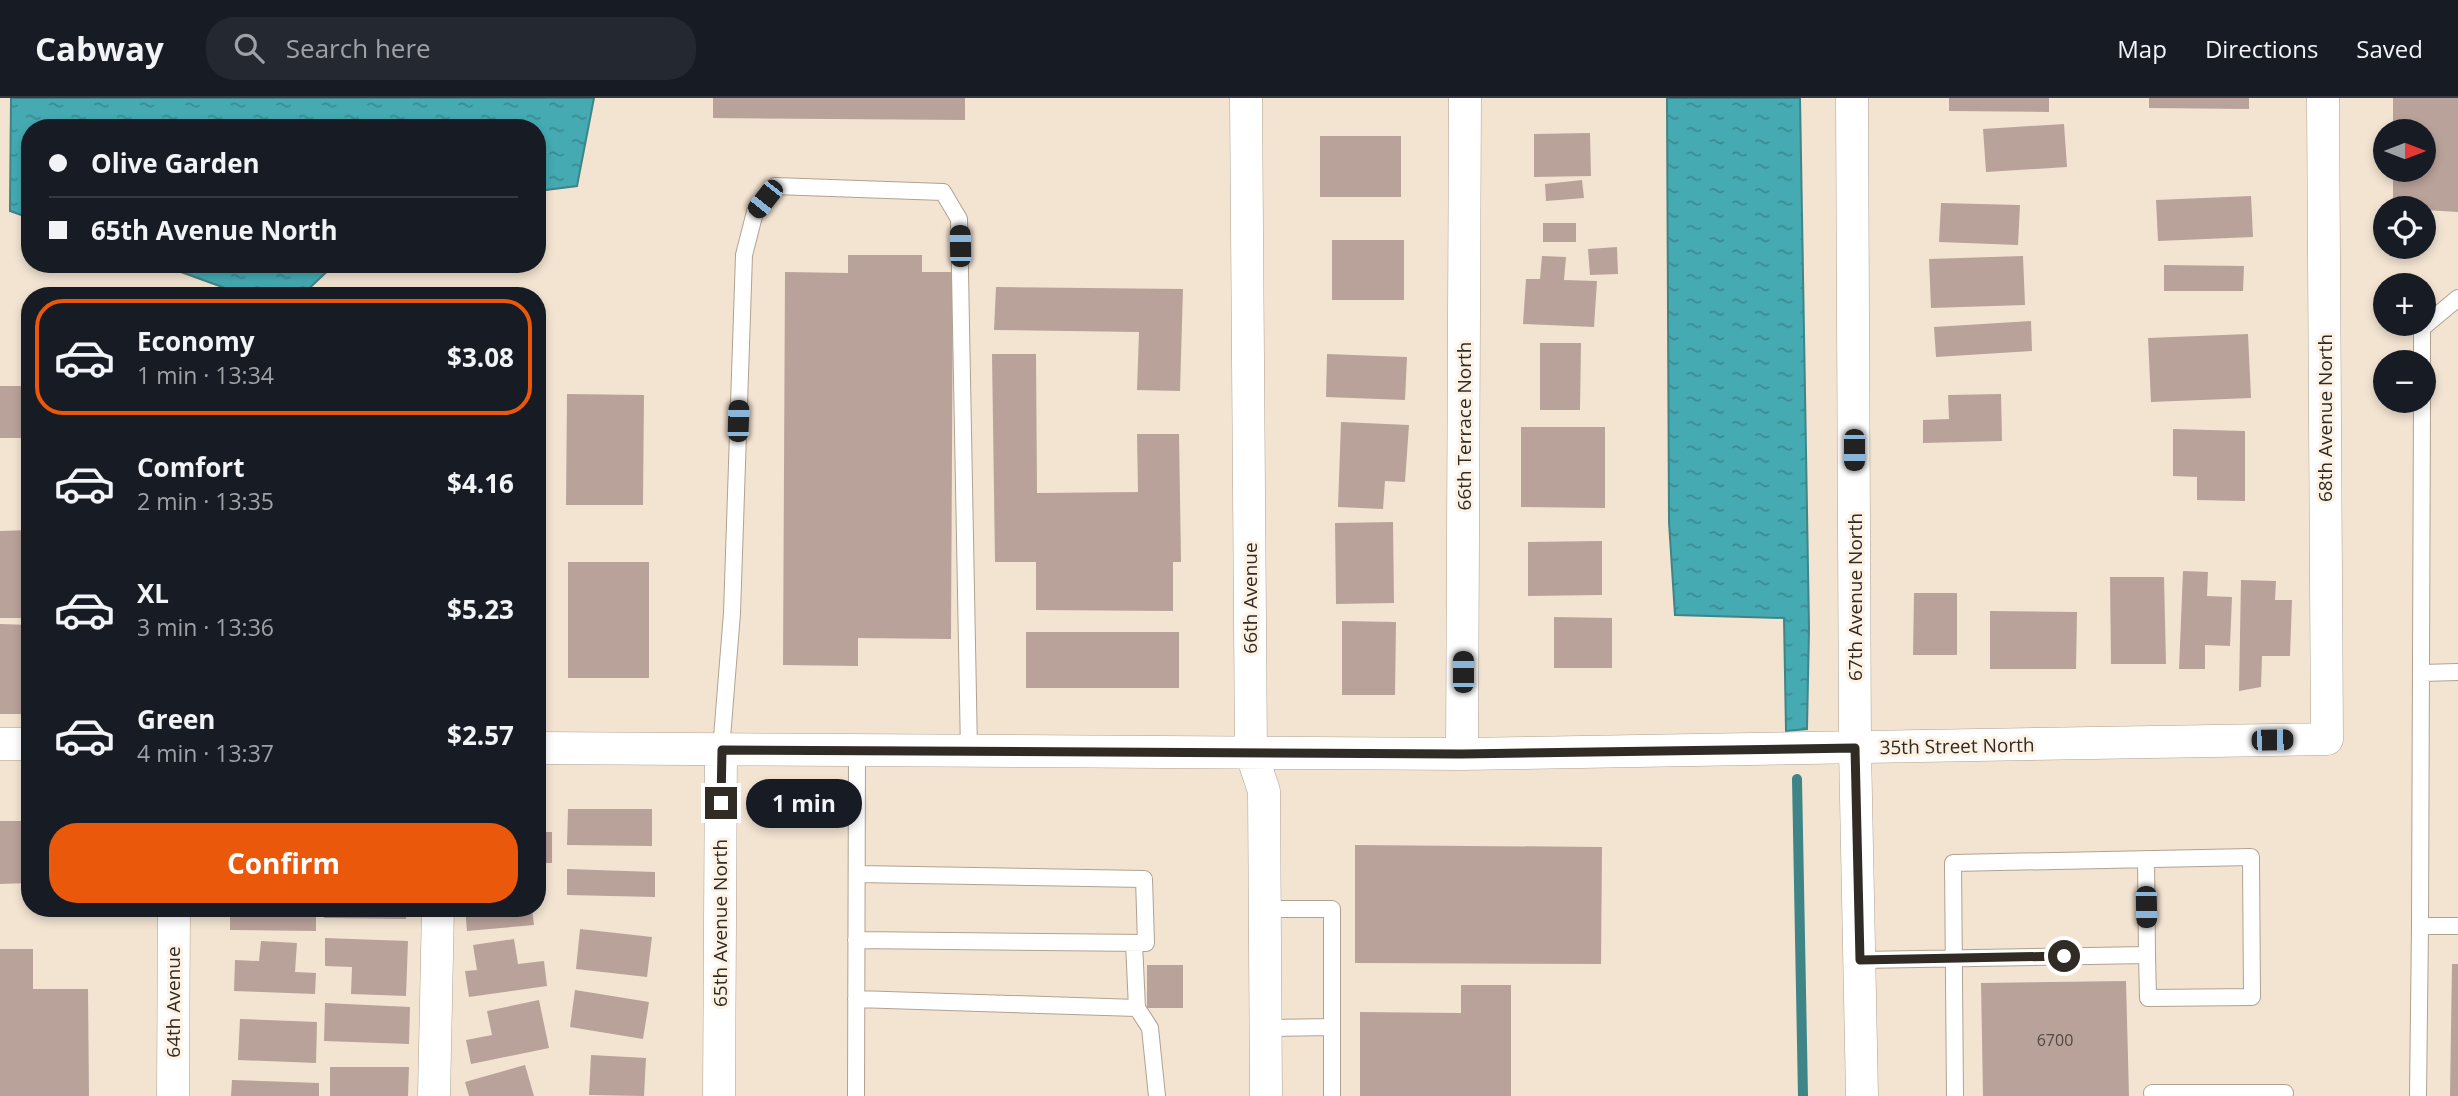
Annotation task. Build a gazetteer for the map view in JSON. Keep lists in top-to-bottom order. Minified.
{"streets":{"street":["68th Avenue North","66th Terrace North","67th Avenue North","66th Avenue","35th Street North","65th Avenue North","64th Avenue"]},"crossings":[["68th Avenue North","35th Street North"],["66th Terrace North","35th Street North"],["67th Avenue North","35th Street North"],["66th Avenue","35th Street North"],["35th Street North","65th Avenue North"]],"house_numbers":["6700"],"north":"right","page":{"header":"Cabway","search":"Search here","nav":["Map","Directions","Saved"],"map_buttons":["+","−"],"banner":["Olive Garden","65th Avenue North"],"list":[{"name":"Economy","note":"1 min · 13:34","value":"$3.08"},{"name":"Comfort","note":"2 min · 13:35","value":"$4.16"},{"name":"XL","note":"3 min · 13:36","value":"$5.23"},{"name":"Green","note":"4 min · 13:37","value":"$2.57"}],"bubble":"1 min","buttons":"Confirm"}}
